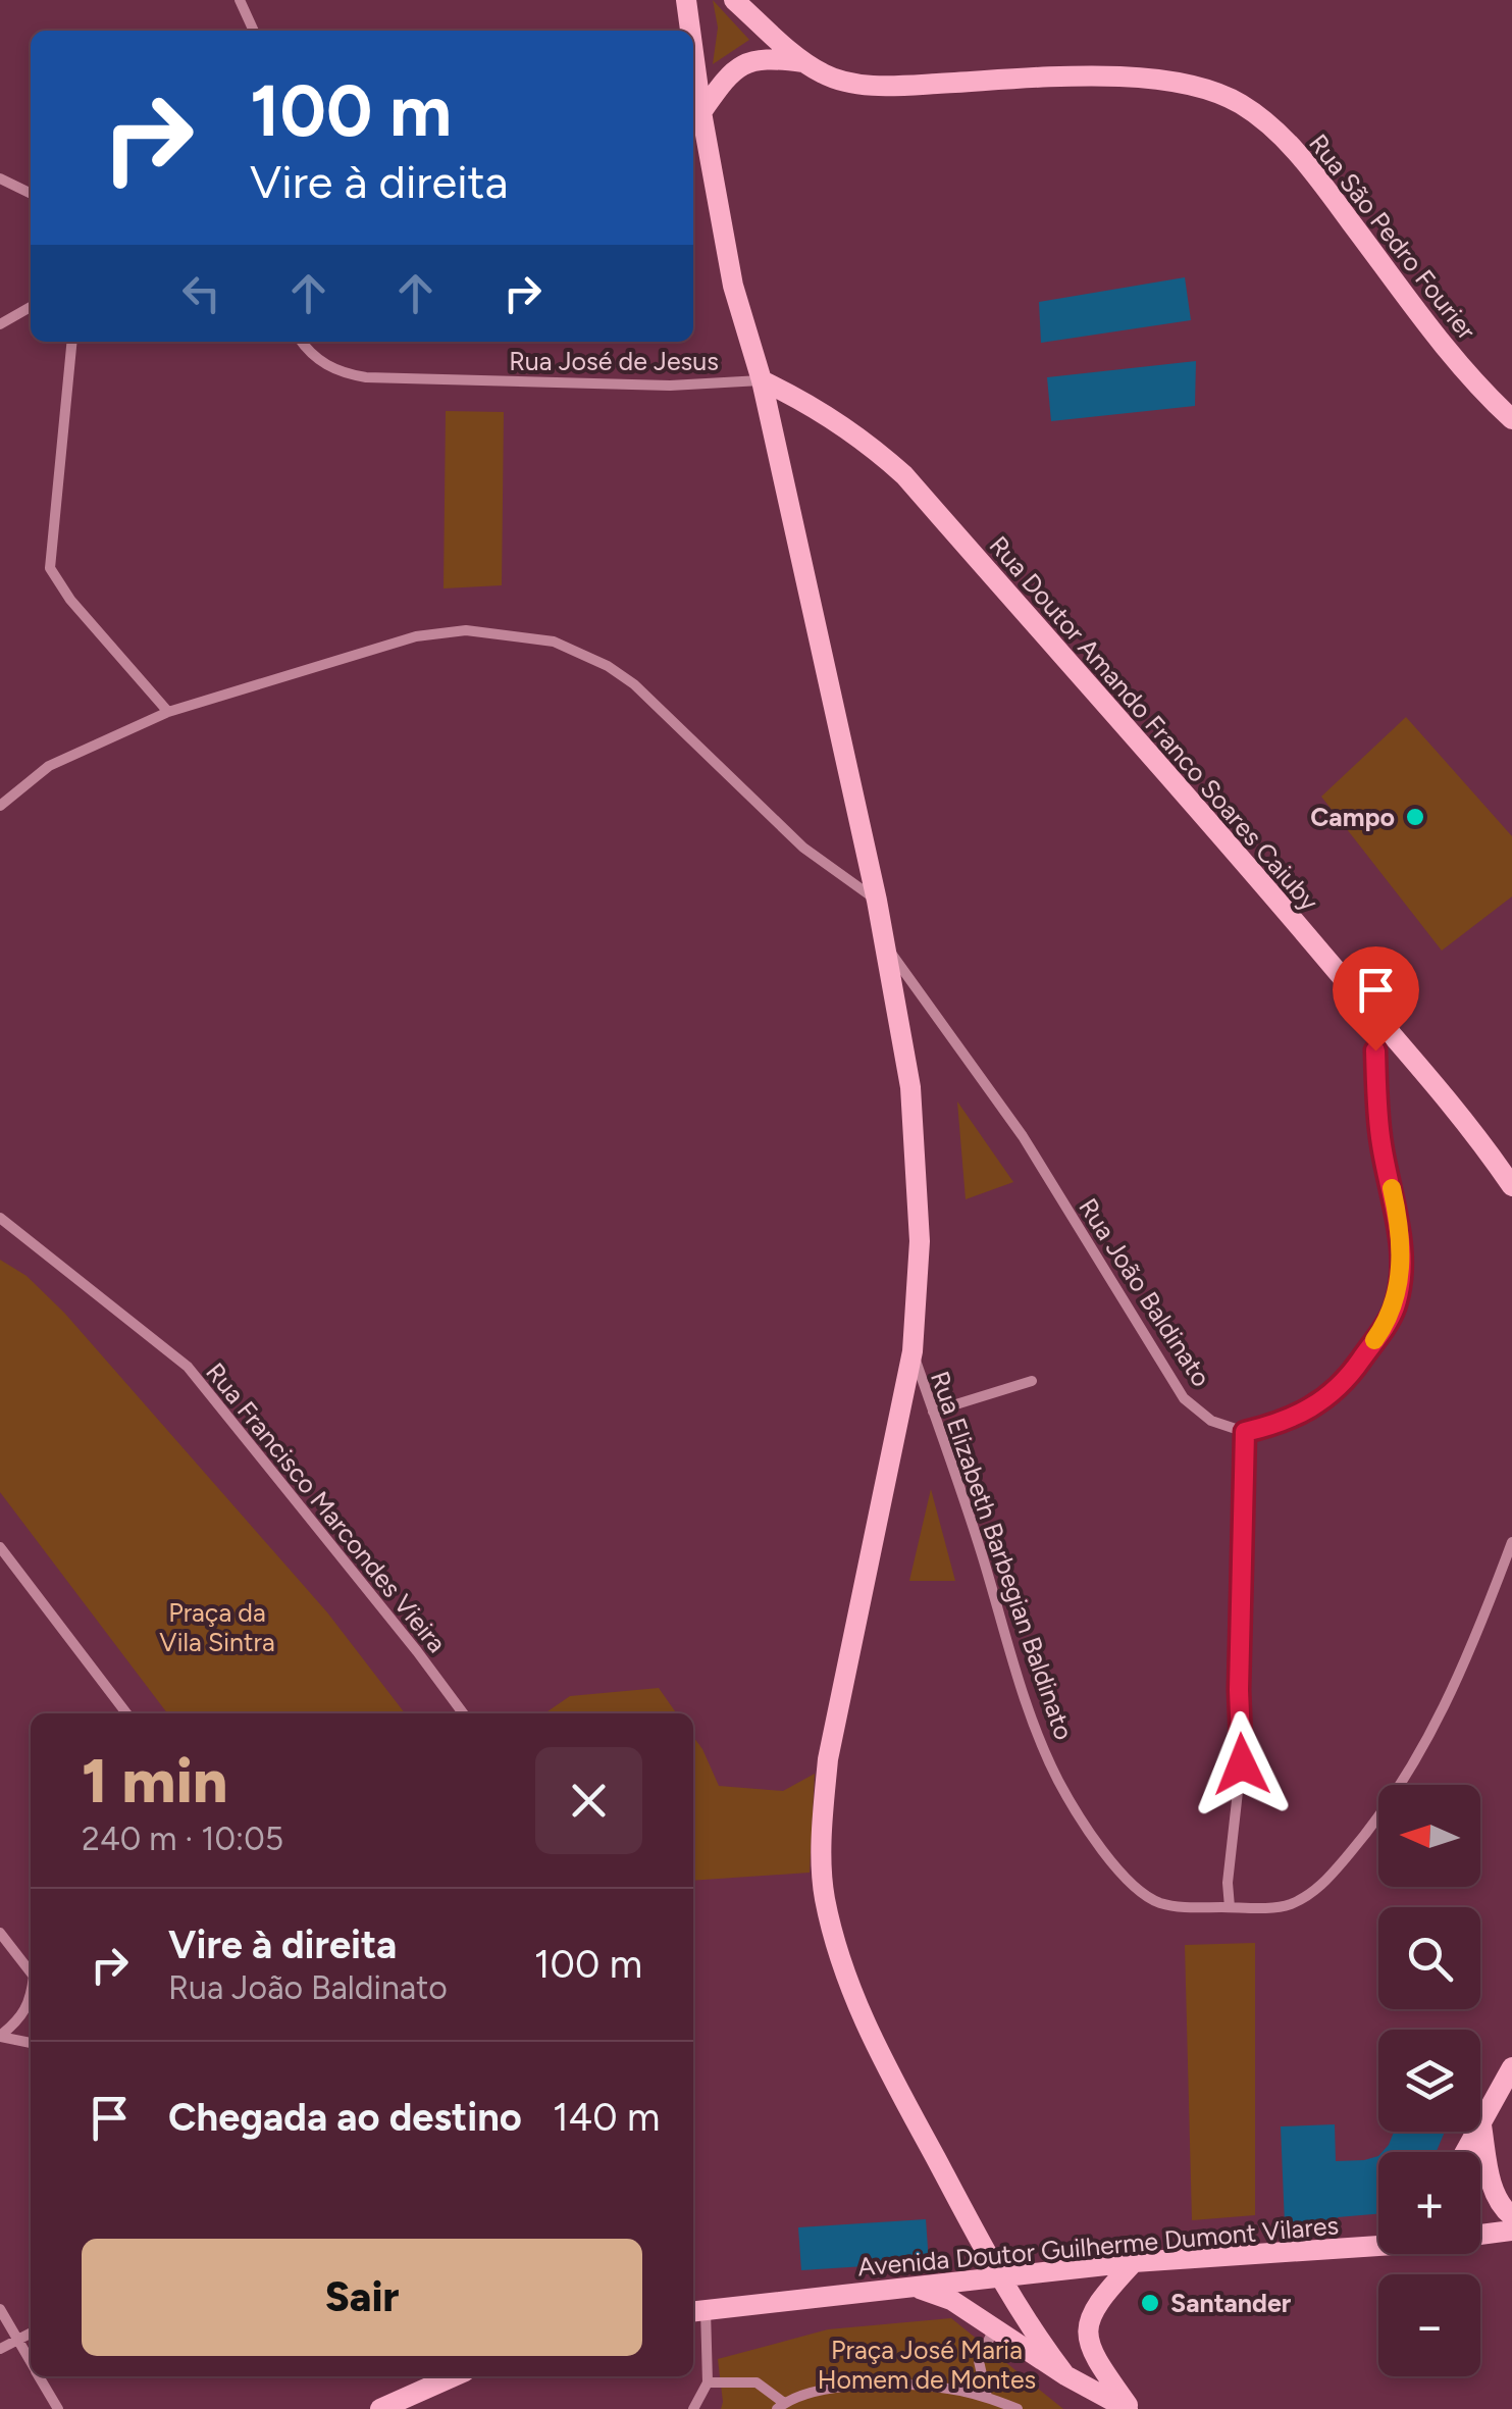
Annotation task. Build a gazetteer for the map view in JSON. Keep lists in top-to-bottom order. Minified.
{"streets":{"street":["Rua São Pedro Fourier","Rua José de Jesus","Rua Doutor Amando Franco Soares Caiuby","Rua João Baldinato","Rua Francisco Marcondes Vieira","Rua Elizabeth Barbegian Baldinato","Avenida Doutor Guilherme Dumont Vilares"]},"crossings":[["Rua José de Jesus","Rua Doutor Amando Franco Soares Caiuby"]],"parks":["Praça da Vila Sintra","Praça José Maria Homem de Montes"],"places":["Campo","Santander"],"north":"left","page":{"turn":["100 m","Vire à direita"],"heading":["1 min","240 m · 10:05"],"map_buttons":["+","−"],"list":[{"name":"Vire à direita","note":"Rua João Baldinato","value":"100 m"},{"name":"Chegada ao destino","value":"140 m"}],"buttons":"Sair"}}
